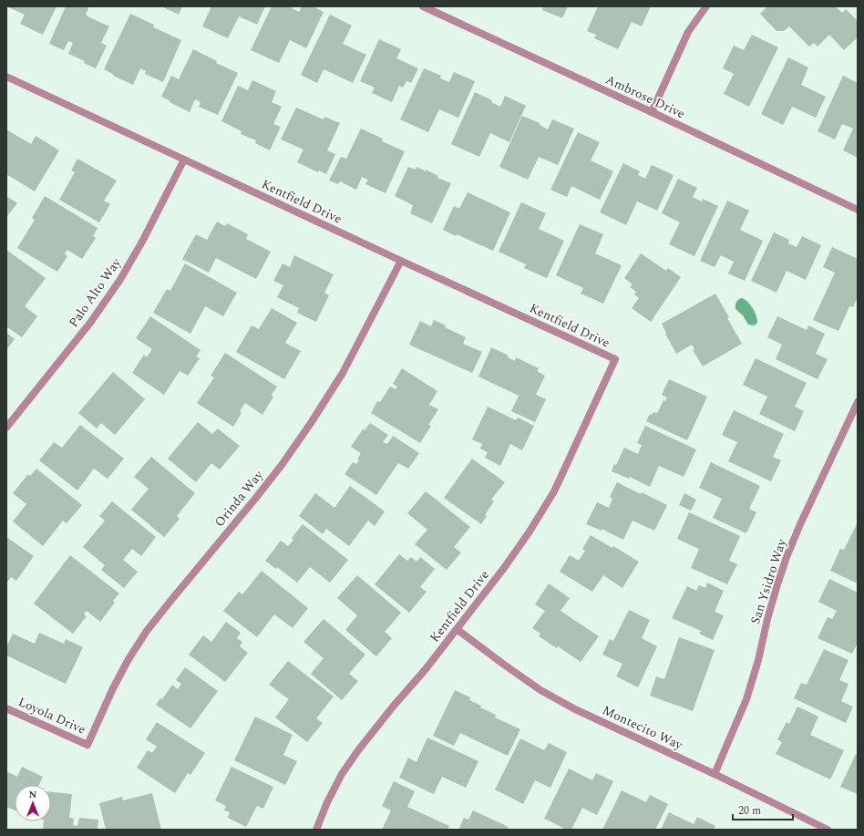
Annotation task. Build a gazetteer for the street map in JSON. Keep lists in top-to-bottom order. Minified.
{"streets":{"street":["Ambrose Drive","Kentfield Drive","Palo Alto Way","Orinda Way","San Ysidro Way","Loyola Drive","Montecito Way"]},"crossings":[["Kentfield Drive","Palo Alto Way"],["Kentfield Drive","Orinda Way"],["Kentfield Drive","Montecito Way"],["Orinda Way","Loyola Drive"],["San Ysidro Way","Montecito Way"]],"scale_bar":"20 m","north":"top"}
